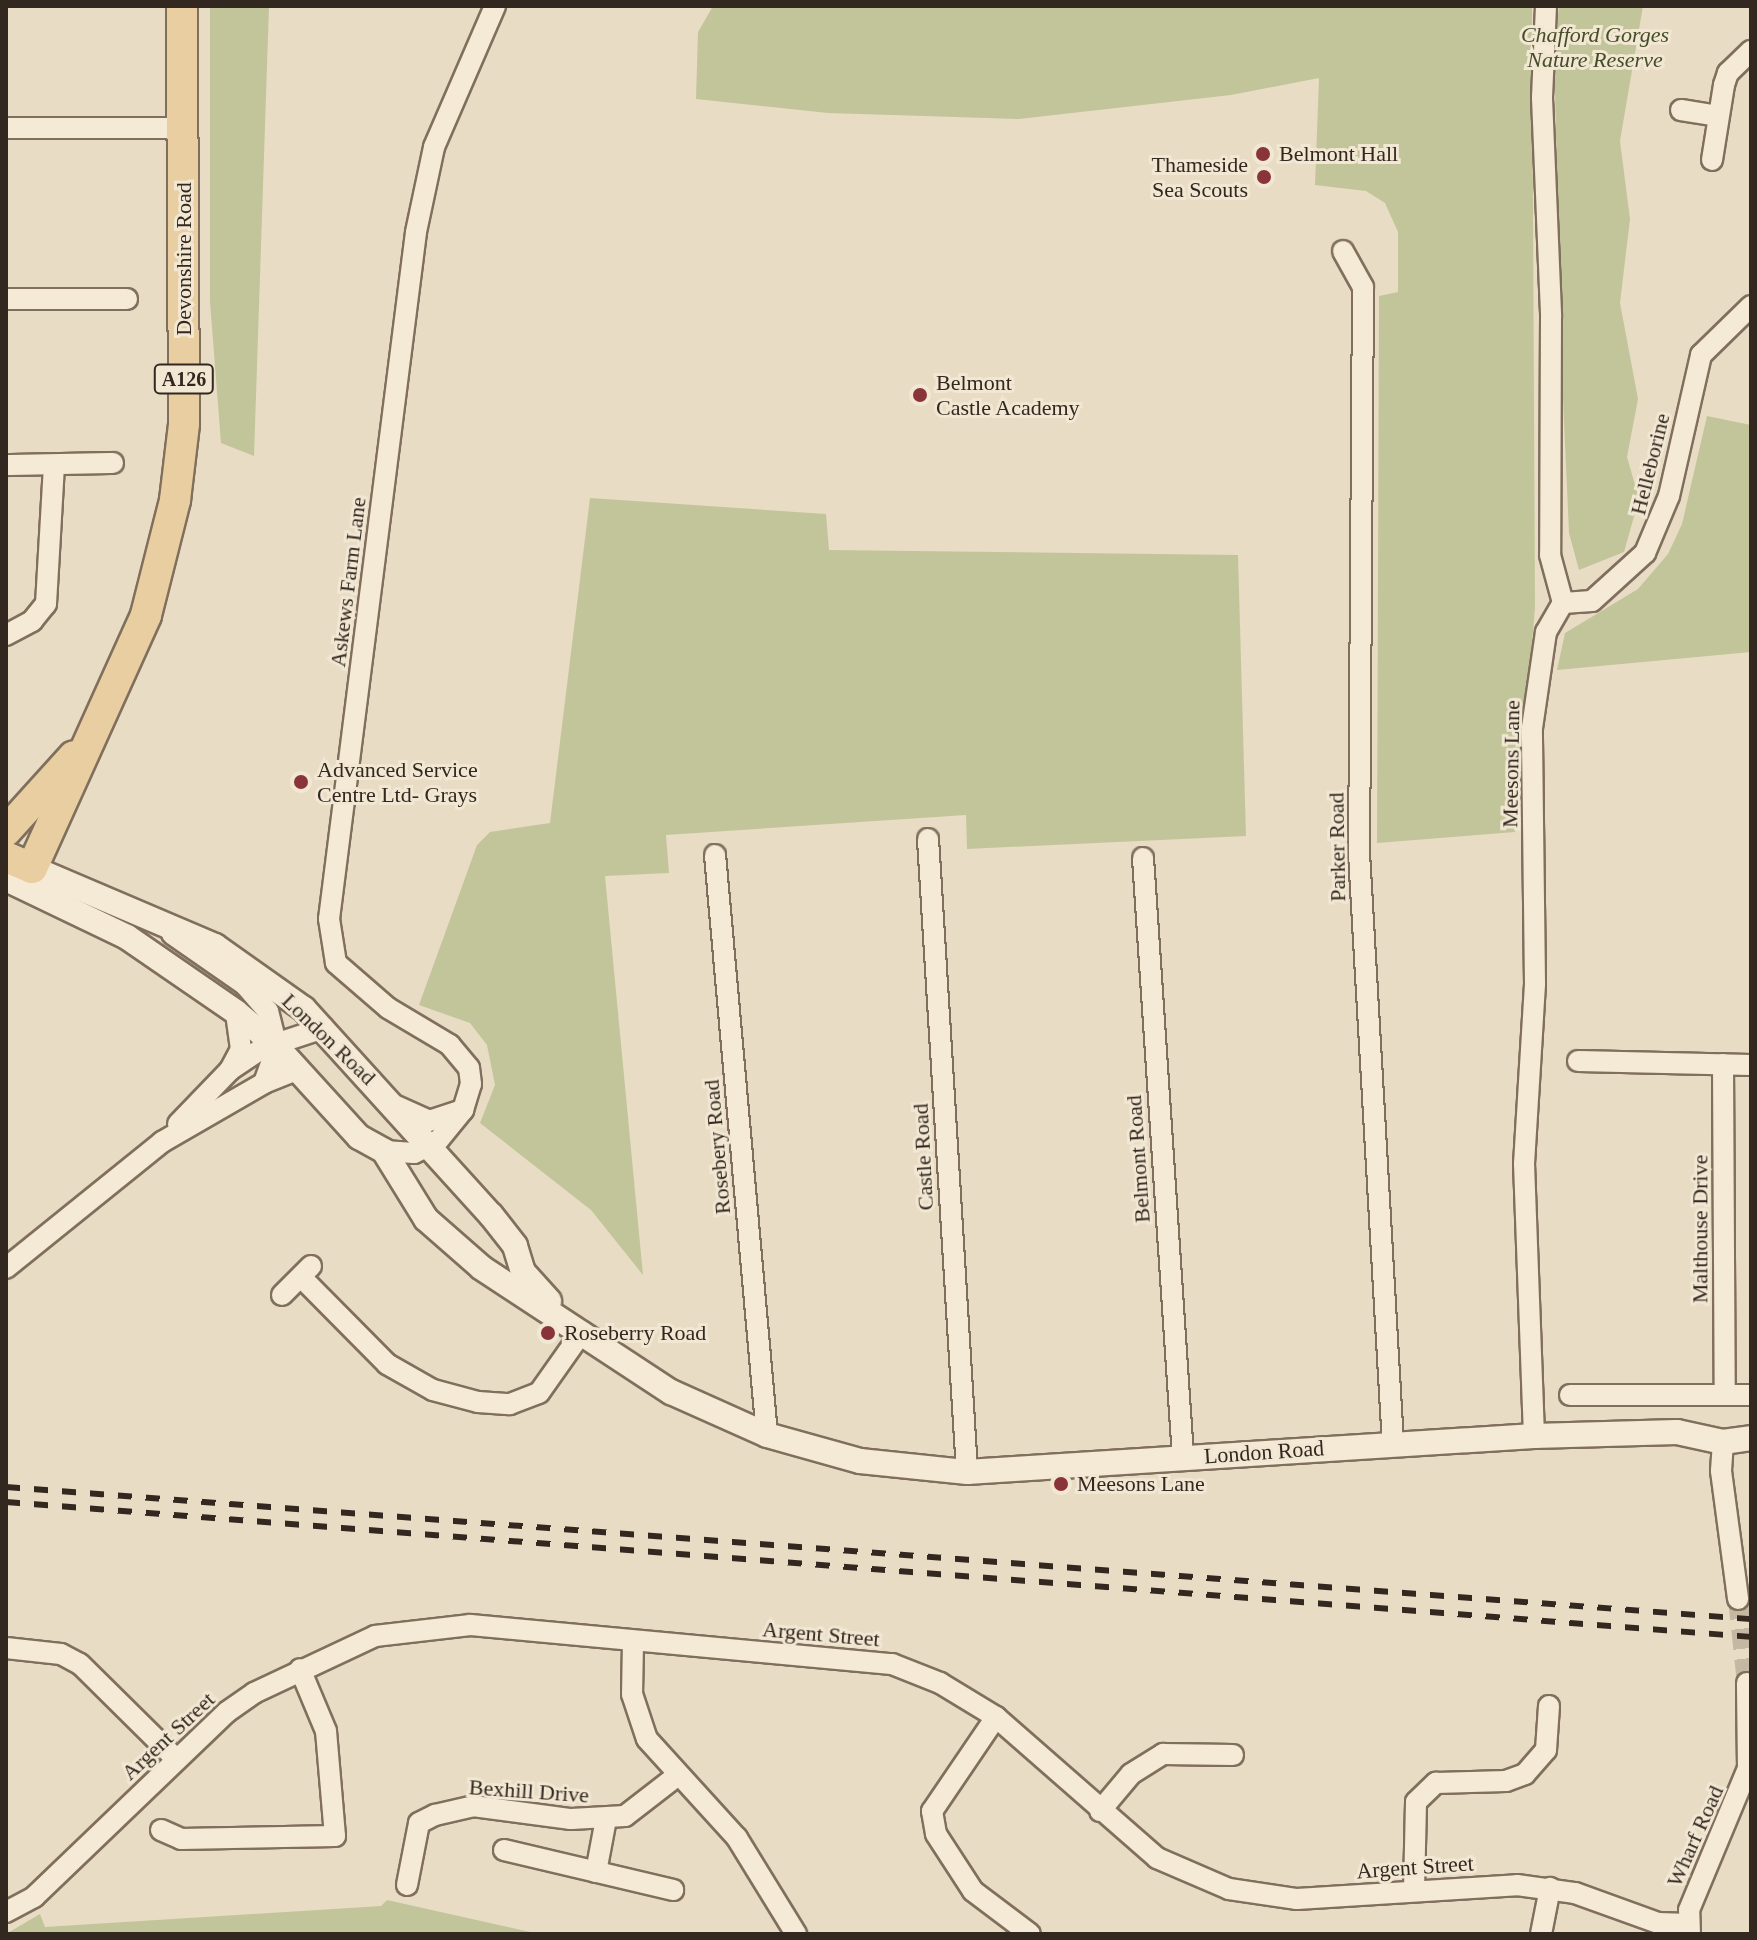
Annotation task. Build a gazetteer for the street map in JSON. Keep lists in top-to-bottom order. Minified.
{"streets":{"main road":["Devonshire Road","A126"],"street":["Helleborine","Askews Farm Lane","Meesons Lane","Parker Road","London Road","Rosebery Road","Castle Road","Belmont Road","Malthouse Drive","Argent Street","Bexhill Drive","Wharf Road"]},"crossings":[["Devonshire Road","London Road"],["Helleborine","Meesons Lane"],["Meesons Lane","London Road"],["Parker Road","London Road"],["London Road","Rosebery Road"],["London Road","Castle Road"],["London Road","Belmont Road"],["Argent Street","Wharf Road"]],"parks":["Chafford Gorges Nature Reserve"],"places":["Belmont Hall","Thameside Sea Scouts","Belmont Castle Academy","Advanced Service Centre Ltd- Grays","Roseberry Road","Meesons Lane"]}
